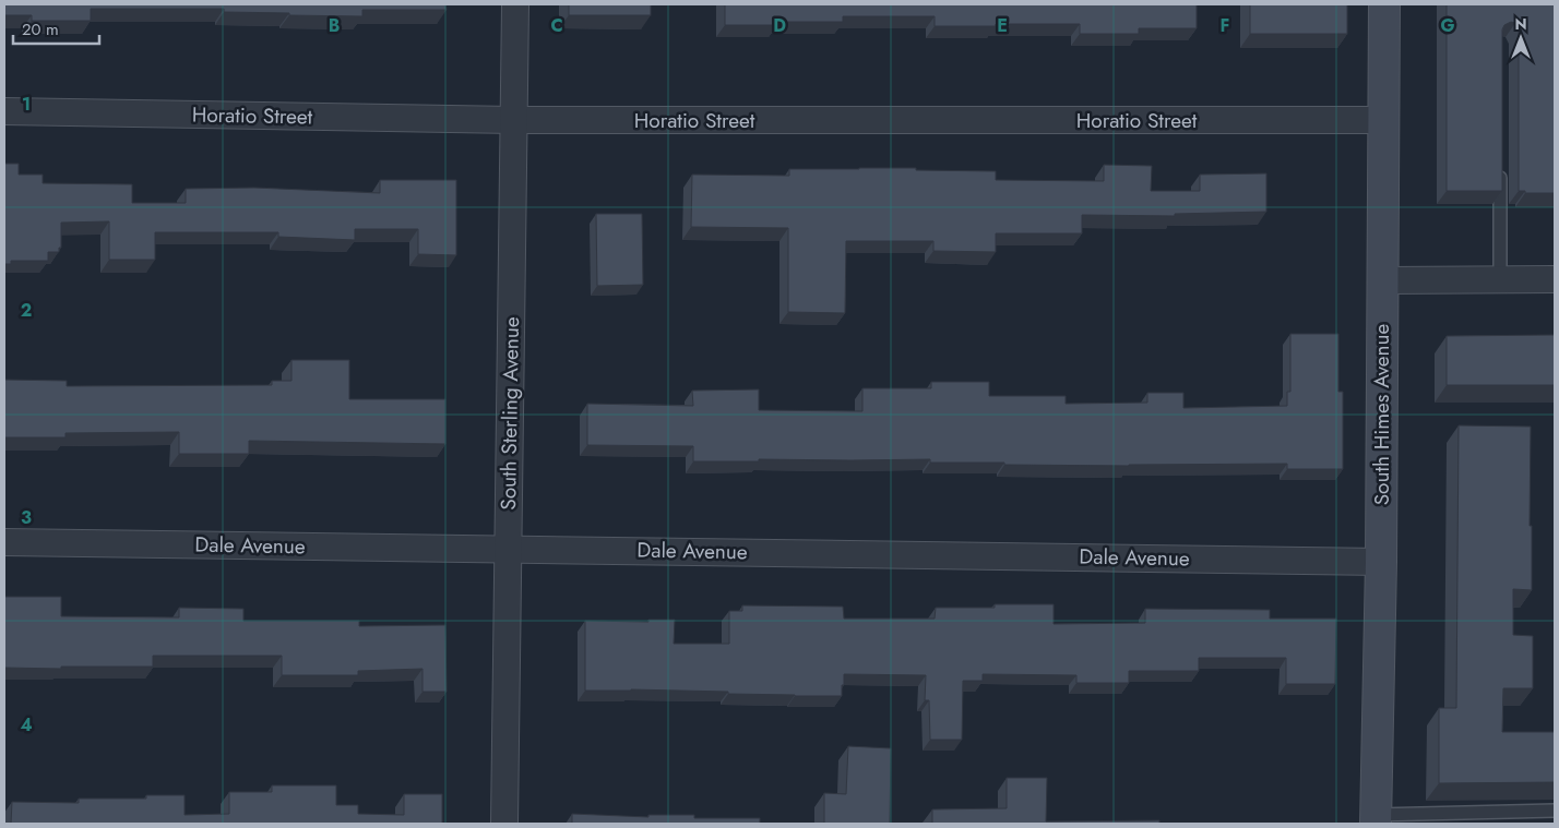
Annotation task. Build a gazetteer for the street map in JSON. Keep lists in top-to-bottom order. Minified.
{"streets":{"street":["Horatio Street","South Sterling Avenue","South Himes Avenue","Dale Avenue"]},"crossings":[["Horatio Street","South Sterling Avenue"],["Horatio Street","South Himes Avenue"],["South Sterling Avenue","Dale Avenue"],["South Himes Avenue","Dale Avenue"]],"scale_bar":"20 m","north":"top","grid":{"columns":["B","C","D","E","F","G"],"rows":["1","2","3","4"]}}
